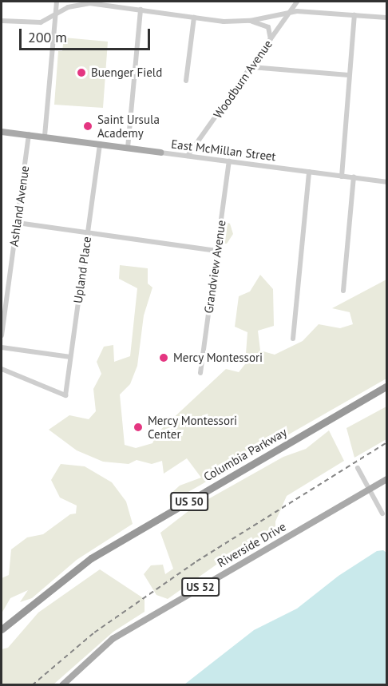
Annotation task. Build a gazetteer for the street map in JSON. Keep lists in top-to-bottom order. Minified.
{"streets":{"highway":["Columbia Parkway","US 50"],"main road":["East McMillan Street","Riverside Drive","US 52"],"street":["Woodburn Avenue","Ashland Avenue","Grandview Avenue","Upland Place"]},"crossings":[["Woodburn Avenue","East McMillan Street"],["East McMillan Street","Ashland Avenue"],["East McMillan Street","Grandview Avenue"],["East McMillan Street","Upland Place"]],"places":["Buenger Field","Saint Ursula Academy","Mercy Montessori","Mercy Montessori Center"],"scale_bar":"200 m"}
